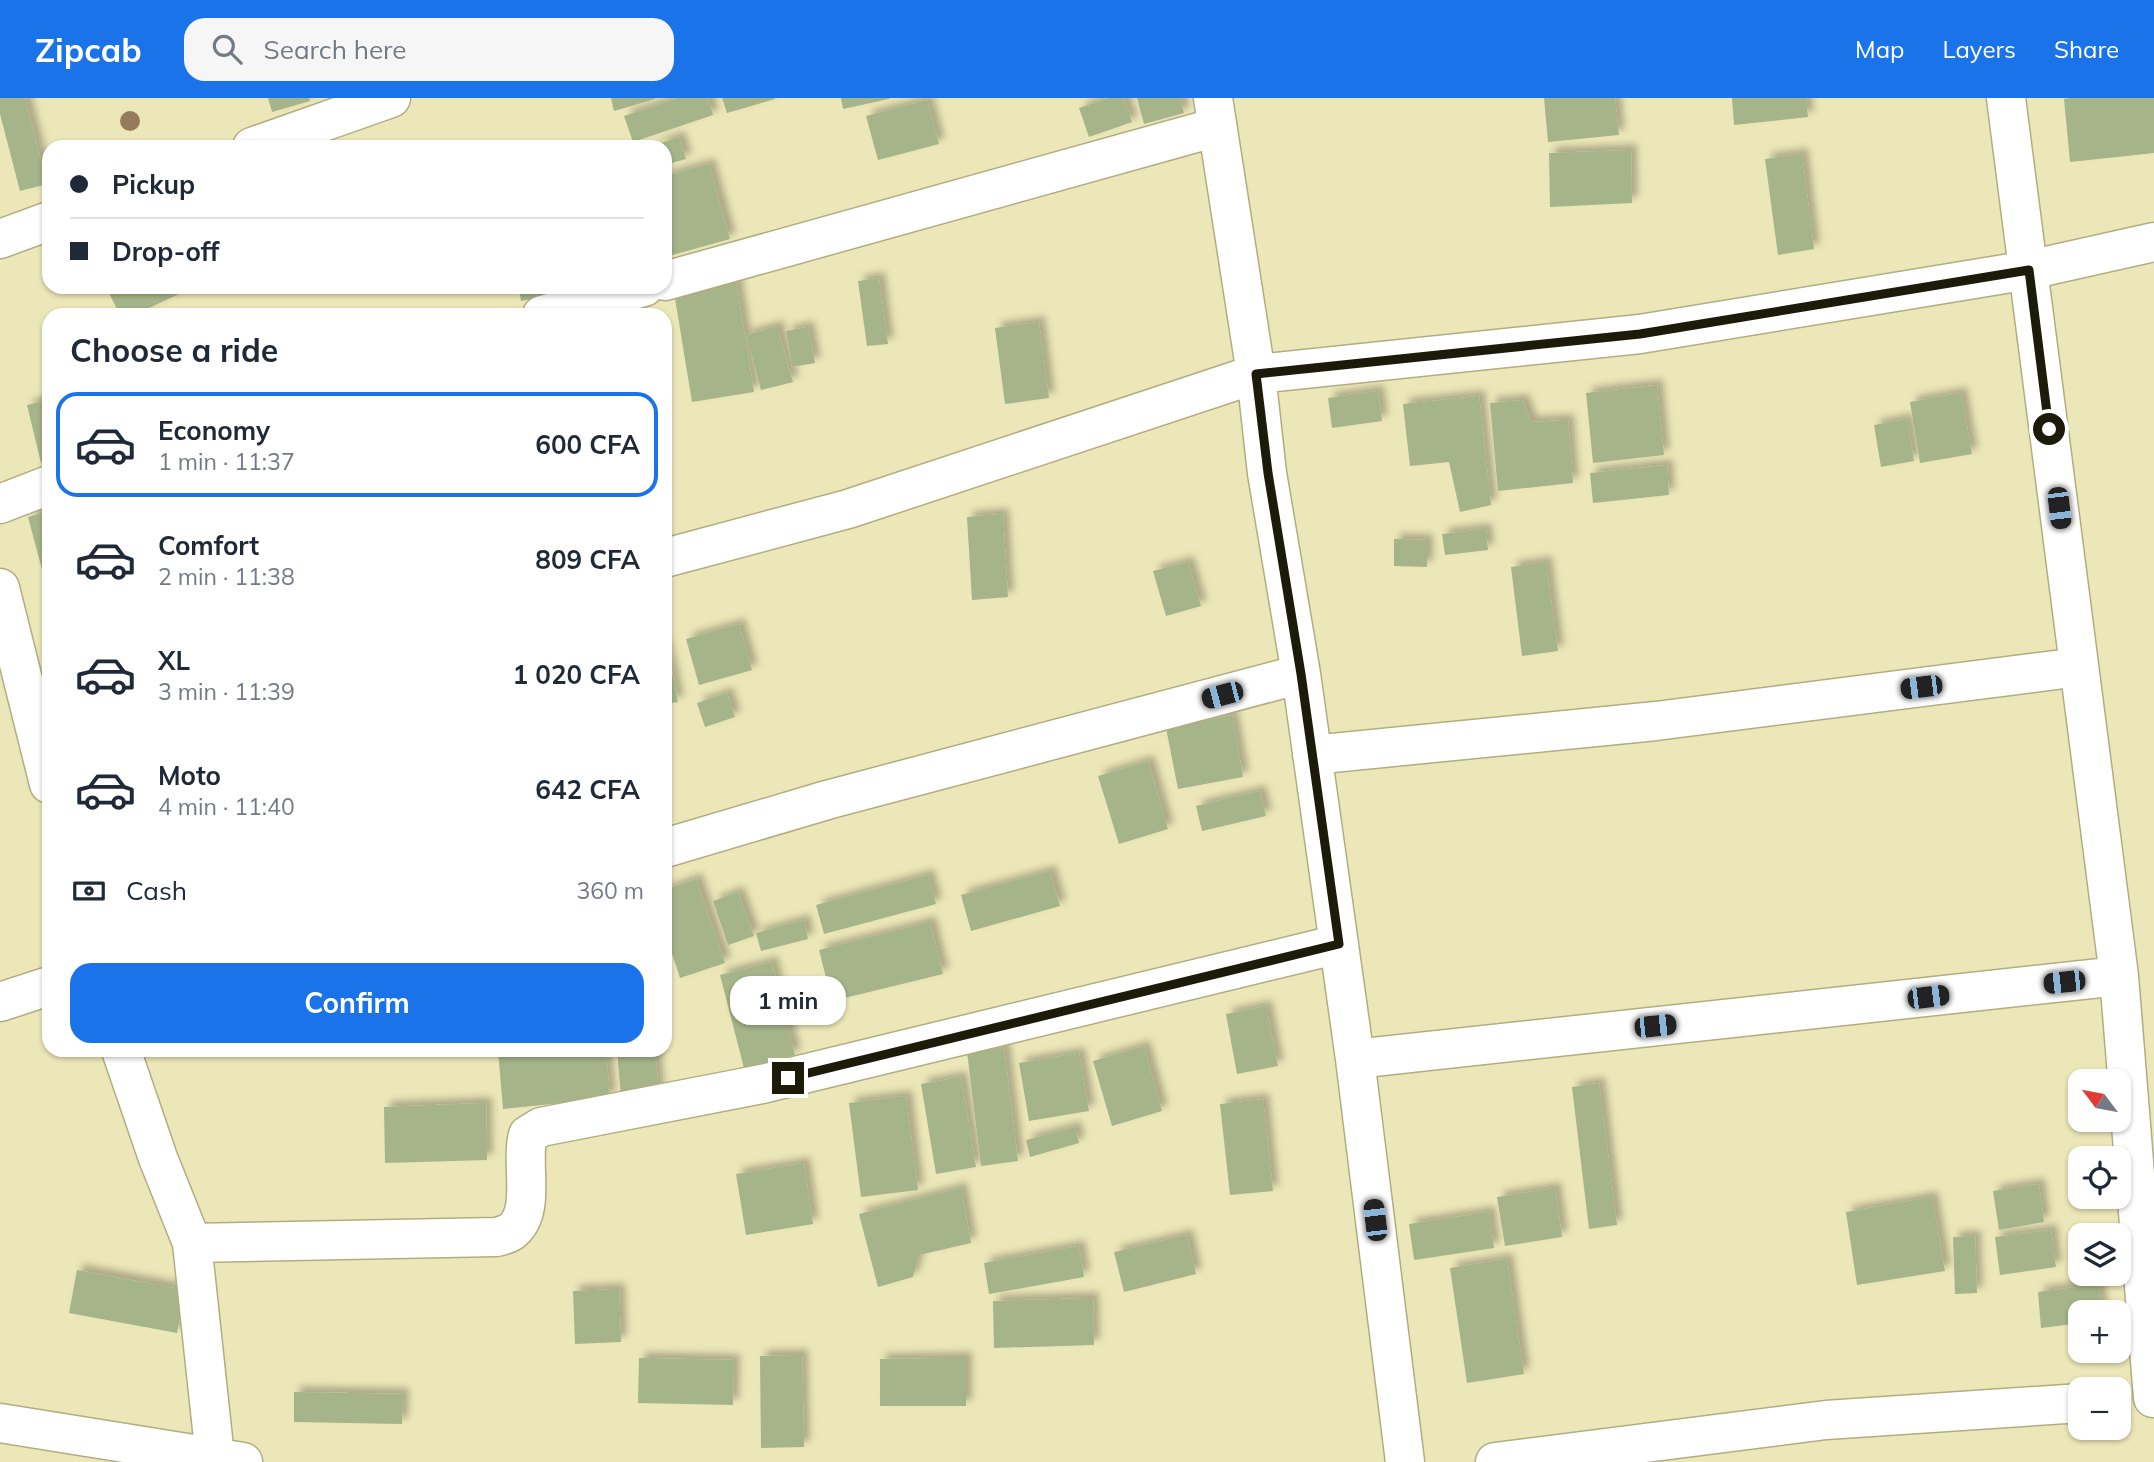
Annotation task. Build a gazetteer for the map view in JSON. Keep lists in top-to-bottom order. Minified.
{"north":"top left","page":{"header":"Zipcab","search":"Search here","nav":["Map","Layers","Share"],"banner":["Pickup","Drop-off"],"heading":"Choose a ride","list":[{"name":"Economy","note":"1 min · 11:37","value":"600 CFA"},{"name":"Comfort","note":"2 min · 11:38","value":"809 CFA"},{"name":"XL","note":"3 min · 11:39","value":"1 020 CFA"},{"name":"Moto","note":"4 min · 11:40","value":"642 CFA"}],"pay":["Cash","360 m"],"buttons":"Confirm","bubble":"1 min","map_buttons":["+","−"]}}
